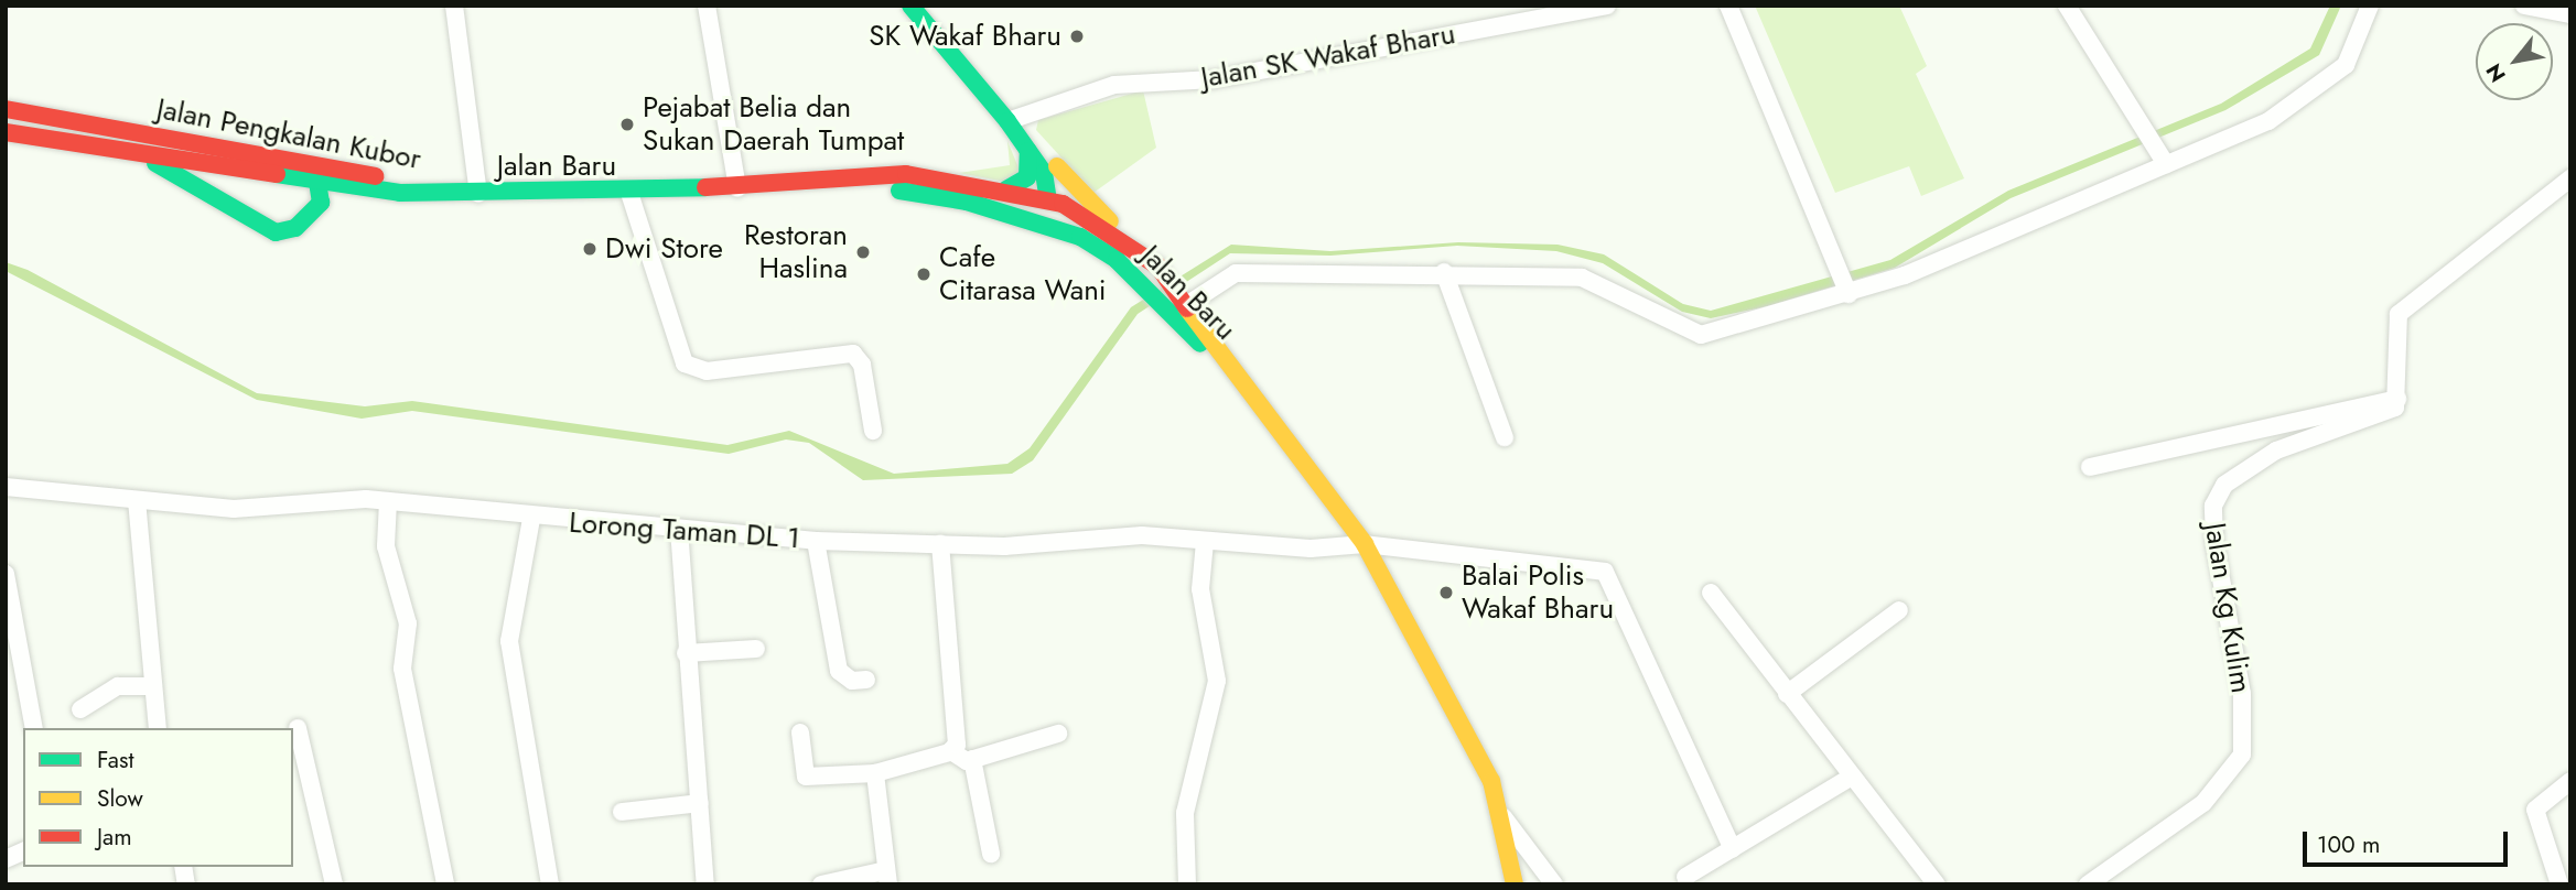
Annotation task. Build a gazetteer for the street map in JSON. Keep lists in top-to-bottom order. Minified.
{"streets":{"main road":["Jalan Pengkalan Kubor","Jalan Baru"],"street":["Jalan SK Wakaf Bharu","Lorong Taman DL 1","Jalan Kg Kulim"]},"crossings":[["Jalan Pengkalan Kubor","Jalan Baru"]],"places":["SK Wakaf Bharu","Pejabat Belia dan Sukan Daerah Tumpat","Dwi Store","Restoran Haslina","Cafe Citarasa Wani","Balai Polis Wakaf Bharu"],"legend":["Fast","Slow","Jam"],"scale_bar":"100 m","north":"bottom left"}
